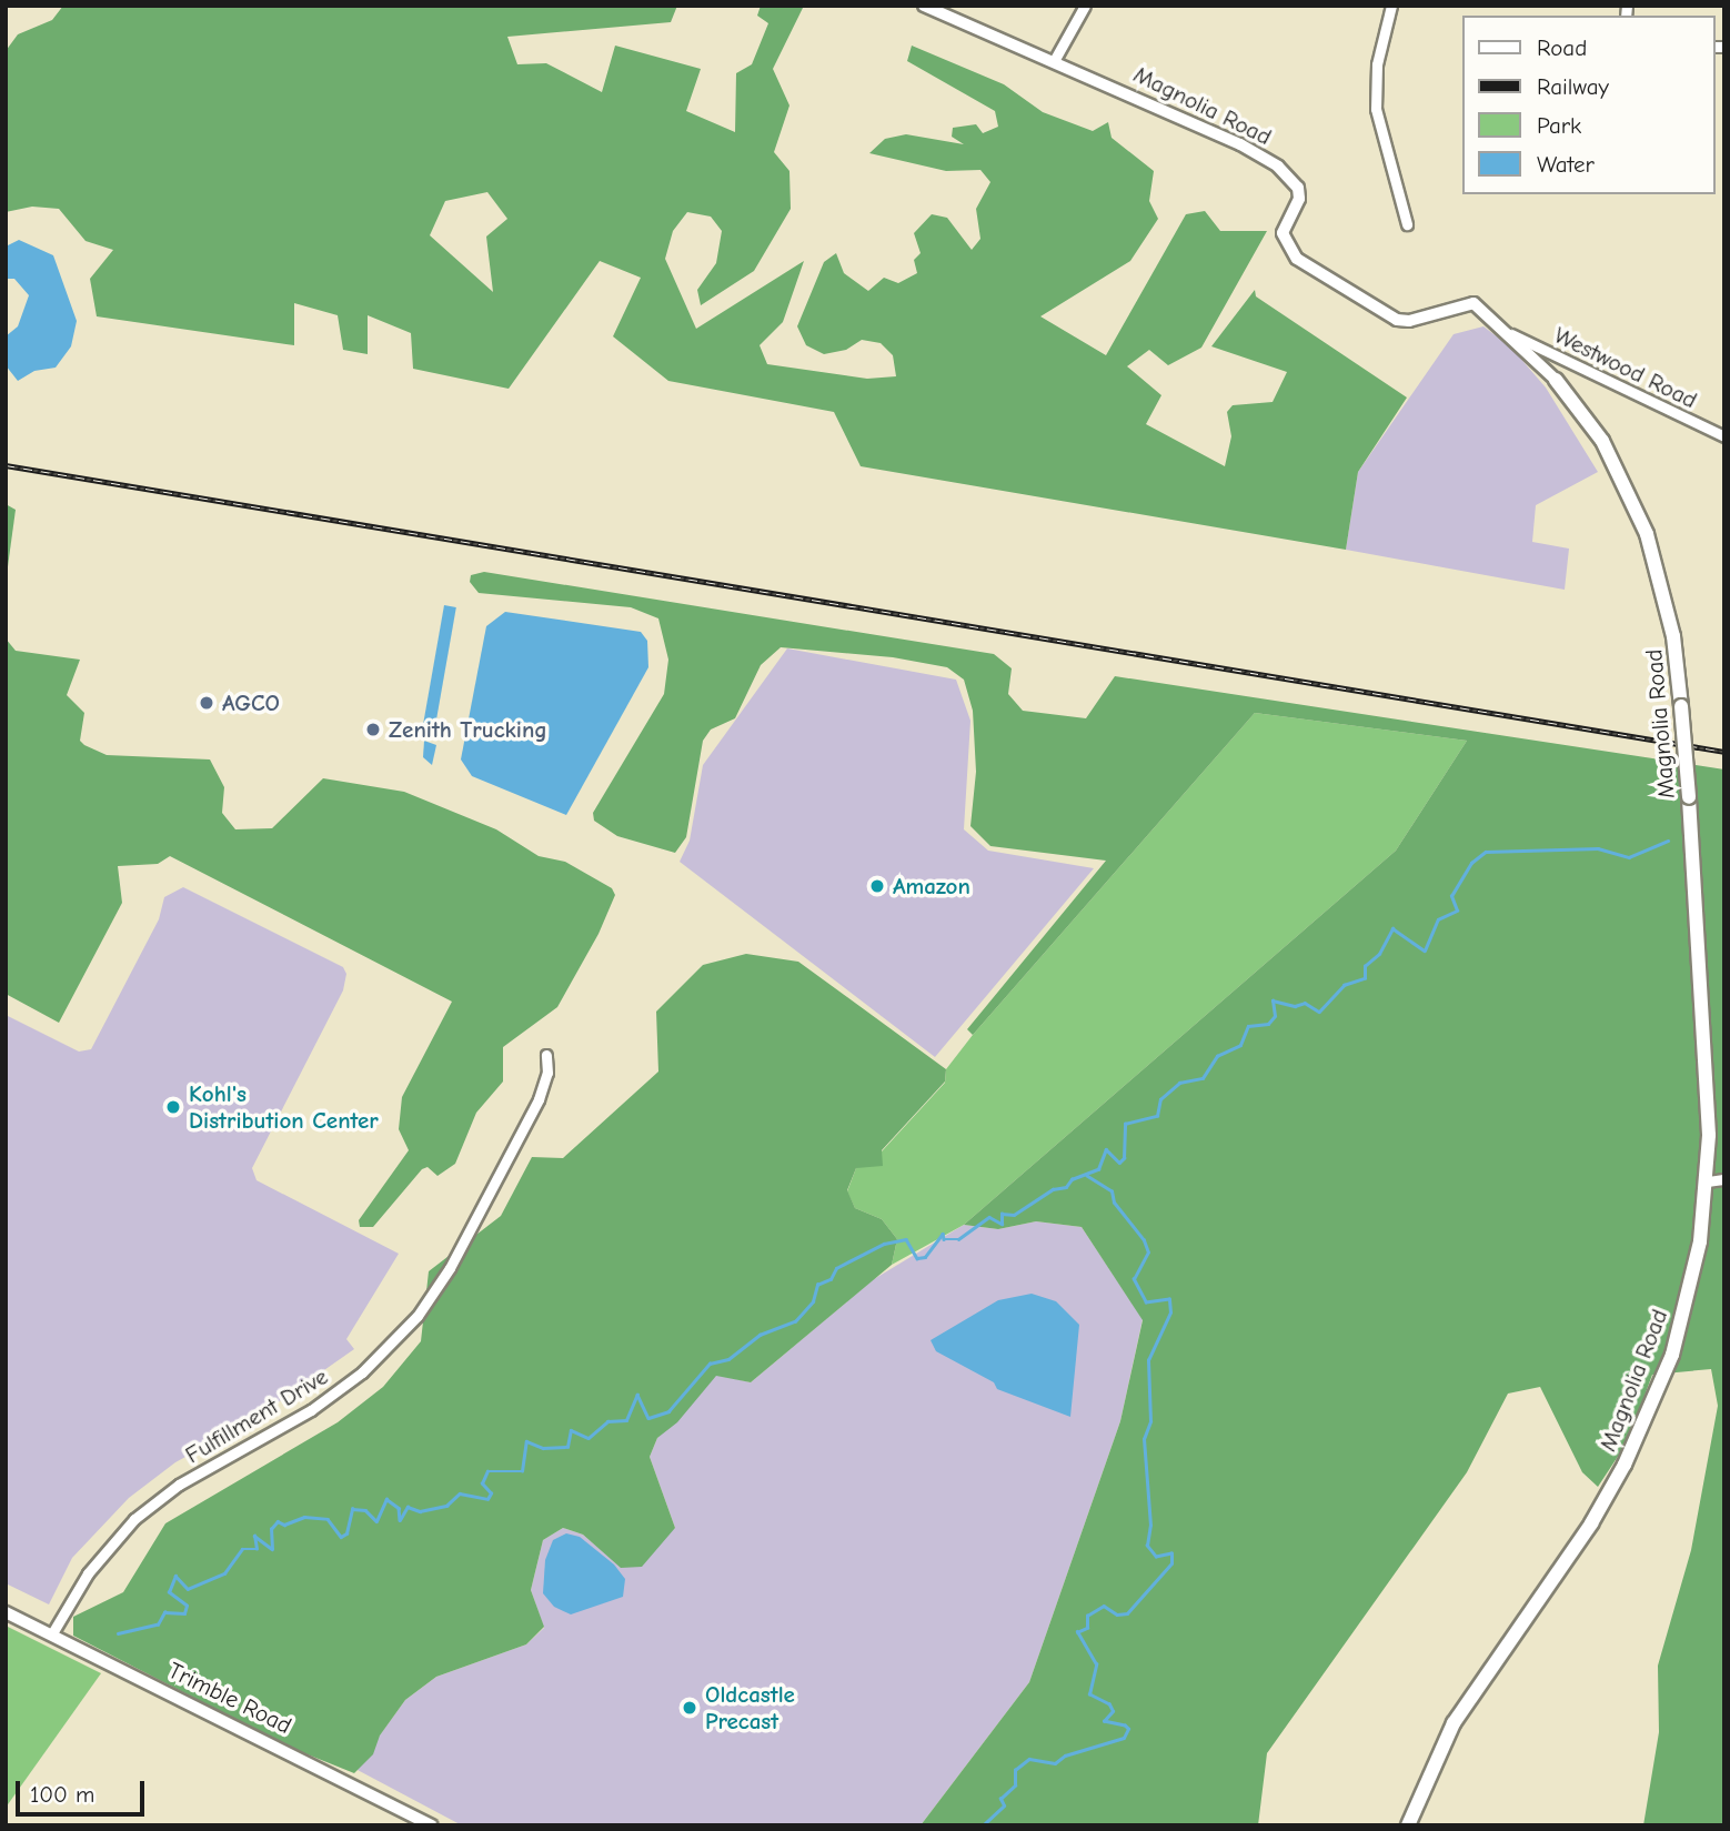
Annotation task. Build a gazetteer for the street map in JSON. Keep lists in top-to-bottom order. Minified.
{"streets":{"main road":["Magnolia Road"],"street":["Westwood Road","Fulfillment Drive","Trimble Road"]},"crossings":[["Magnolia Road","Westwood Road"],["Fulfillment Drive","Trimble Road"]],"places":["AGCO","Zenith Trucking","Amazon","Kohl's Distribution Center","Oldcastle Precast"],"legend":["Road","Railway","Park","Water"],"scale_bar":"100 m"}
